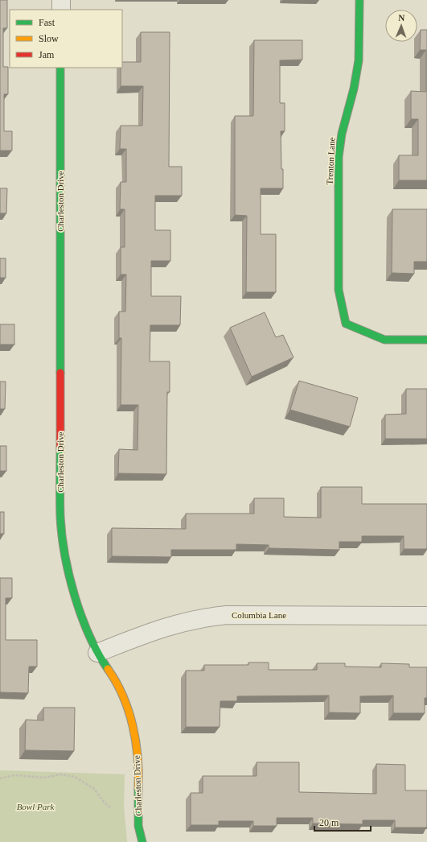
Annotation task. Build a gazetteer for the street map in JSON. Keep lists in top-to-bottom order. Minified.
{"streets":{"street":["Trenton Lane","Charleston Drive","Columbia Lane"]},"crossings":[["Charleston Drive","Columbia Lane"]],"parks":["Bowl Park"],"legend":["Fast","Slow","Jam"],"scale_bar":"20 m","north":"top"}
